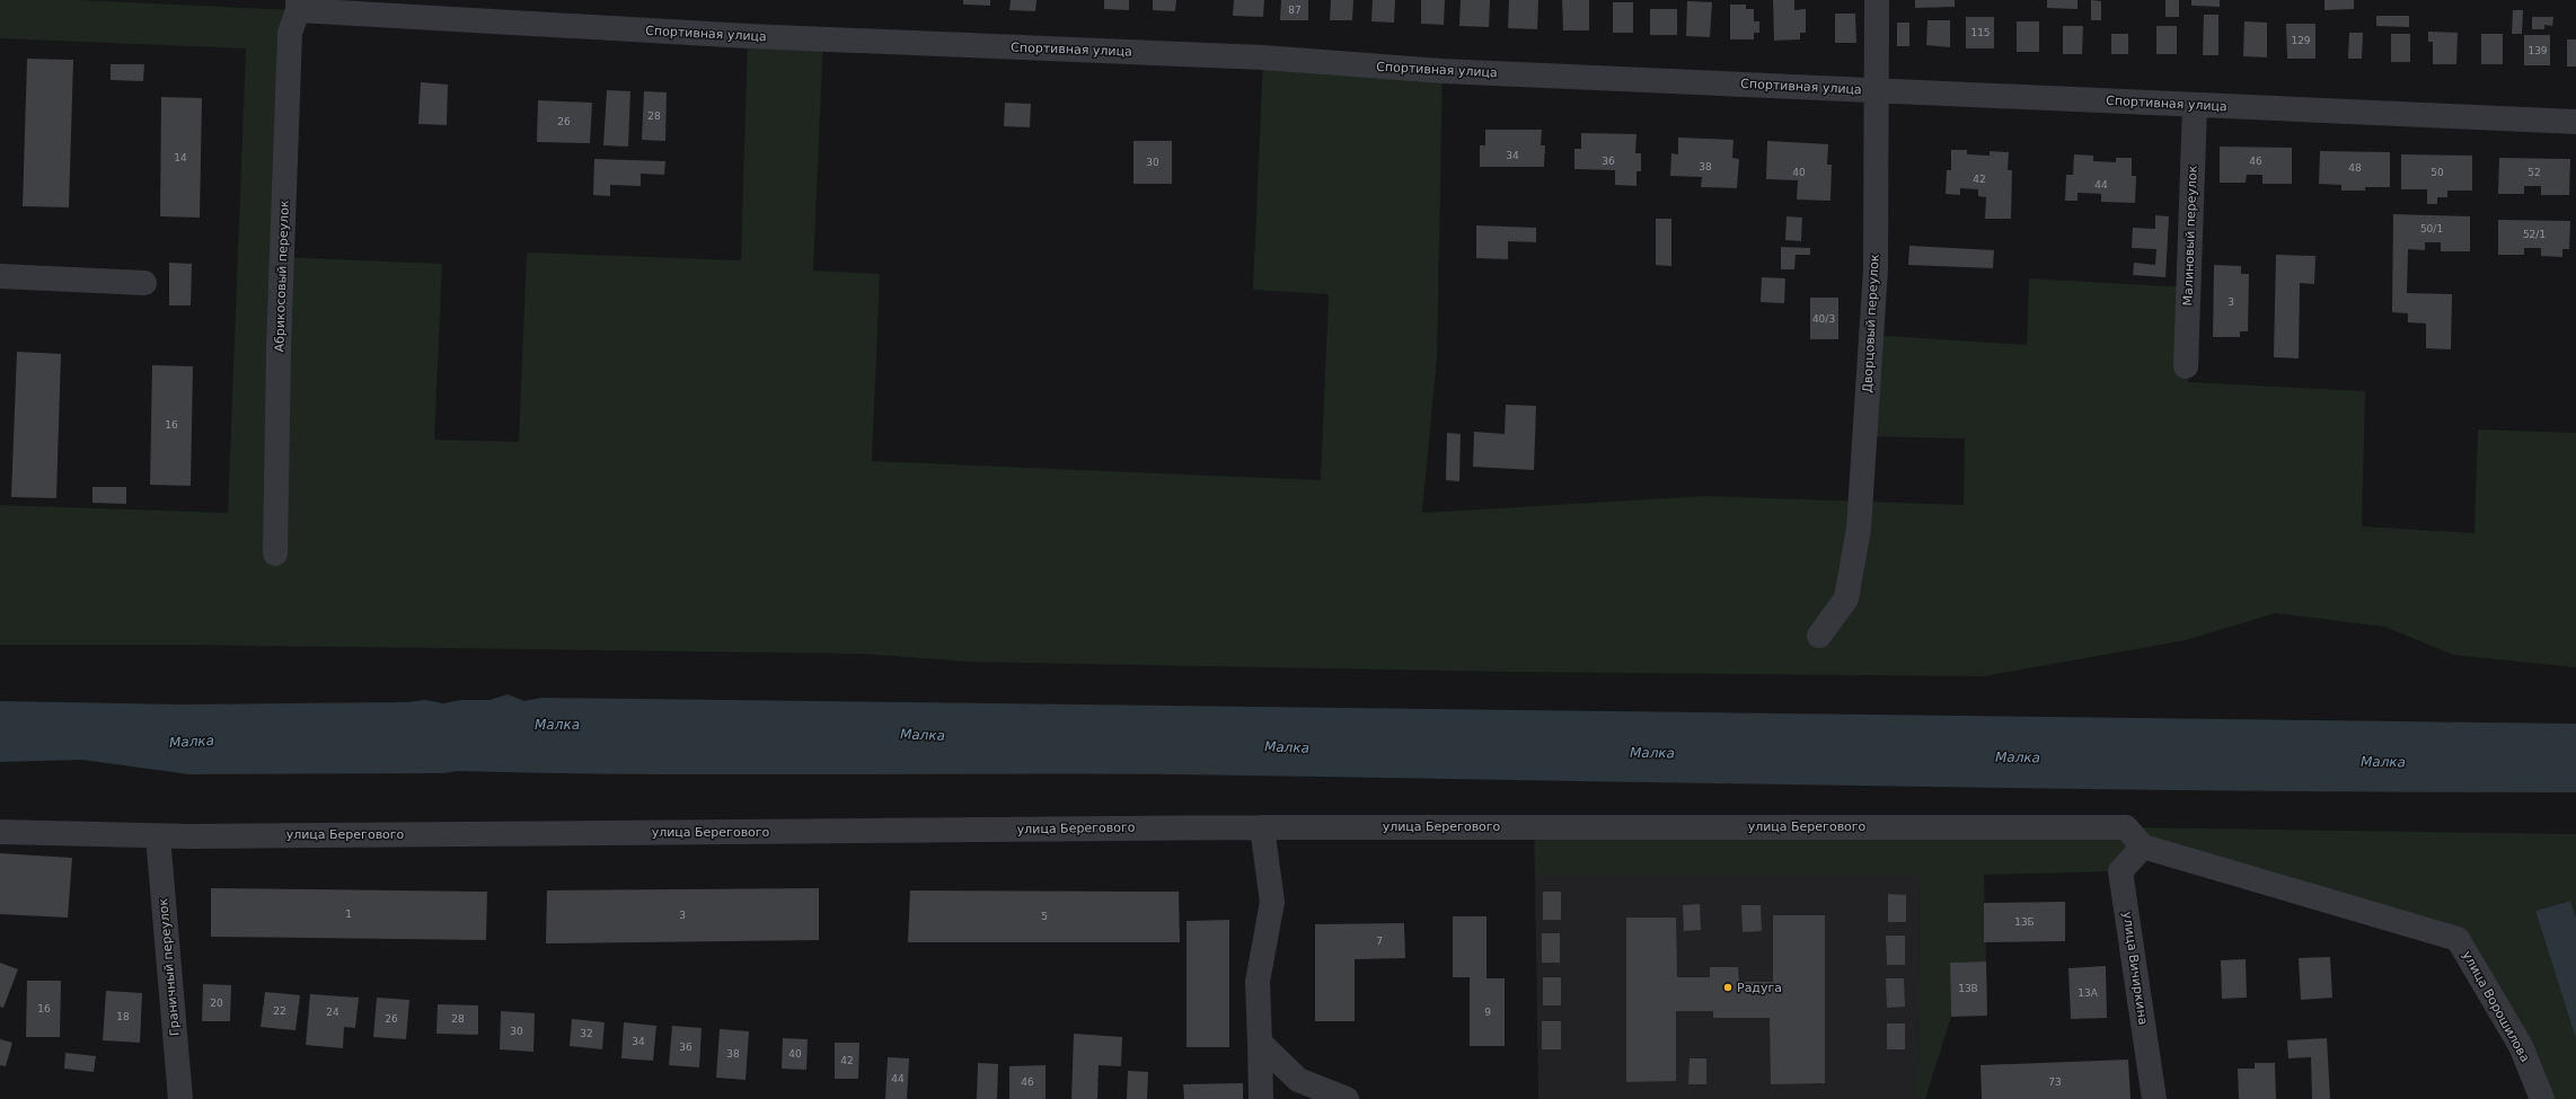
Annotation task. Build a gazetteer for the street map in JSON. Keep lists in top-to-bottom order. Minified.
{"streets":{"street":["Спортивная улица","Малиновый переулок","Абрикосовый переулок","Дворцовый переулок","улица Берегового","Граничный переулок","улица Вичиркина","улица Ворошилова"]},"crossings":[["Спортивная улица","Малиновый переулок"],["Спортивная улица","Абрикосовый переулок"],["Спортивная улица","Дворцовый переулок"],["улица Берегового","Граничный переулок"],["улица Берегового","улица Вичиркина"],["улица Берегового","улица Ворошилова"],["улица Вичиркина","улица Ворошилова"]],"water":["Малка"],"places":["Радуга"],"house_numbers":["87","115","129","139","28","26","34","14","36","46","30","38","48","40","50","52","42","44","50/1","52/1","3","40/3","16","1","3","5","13Б","7","13В","13А","20","16","22","24","9","18","26","28","30","32","34","36","38","40","42","44","46","73"]}
